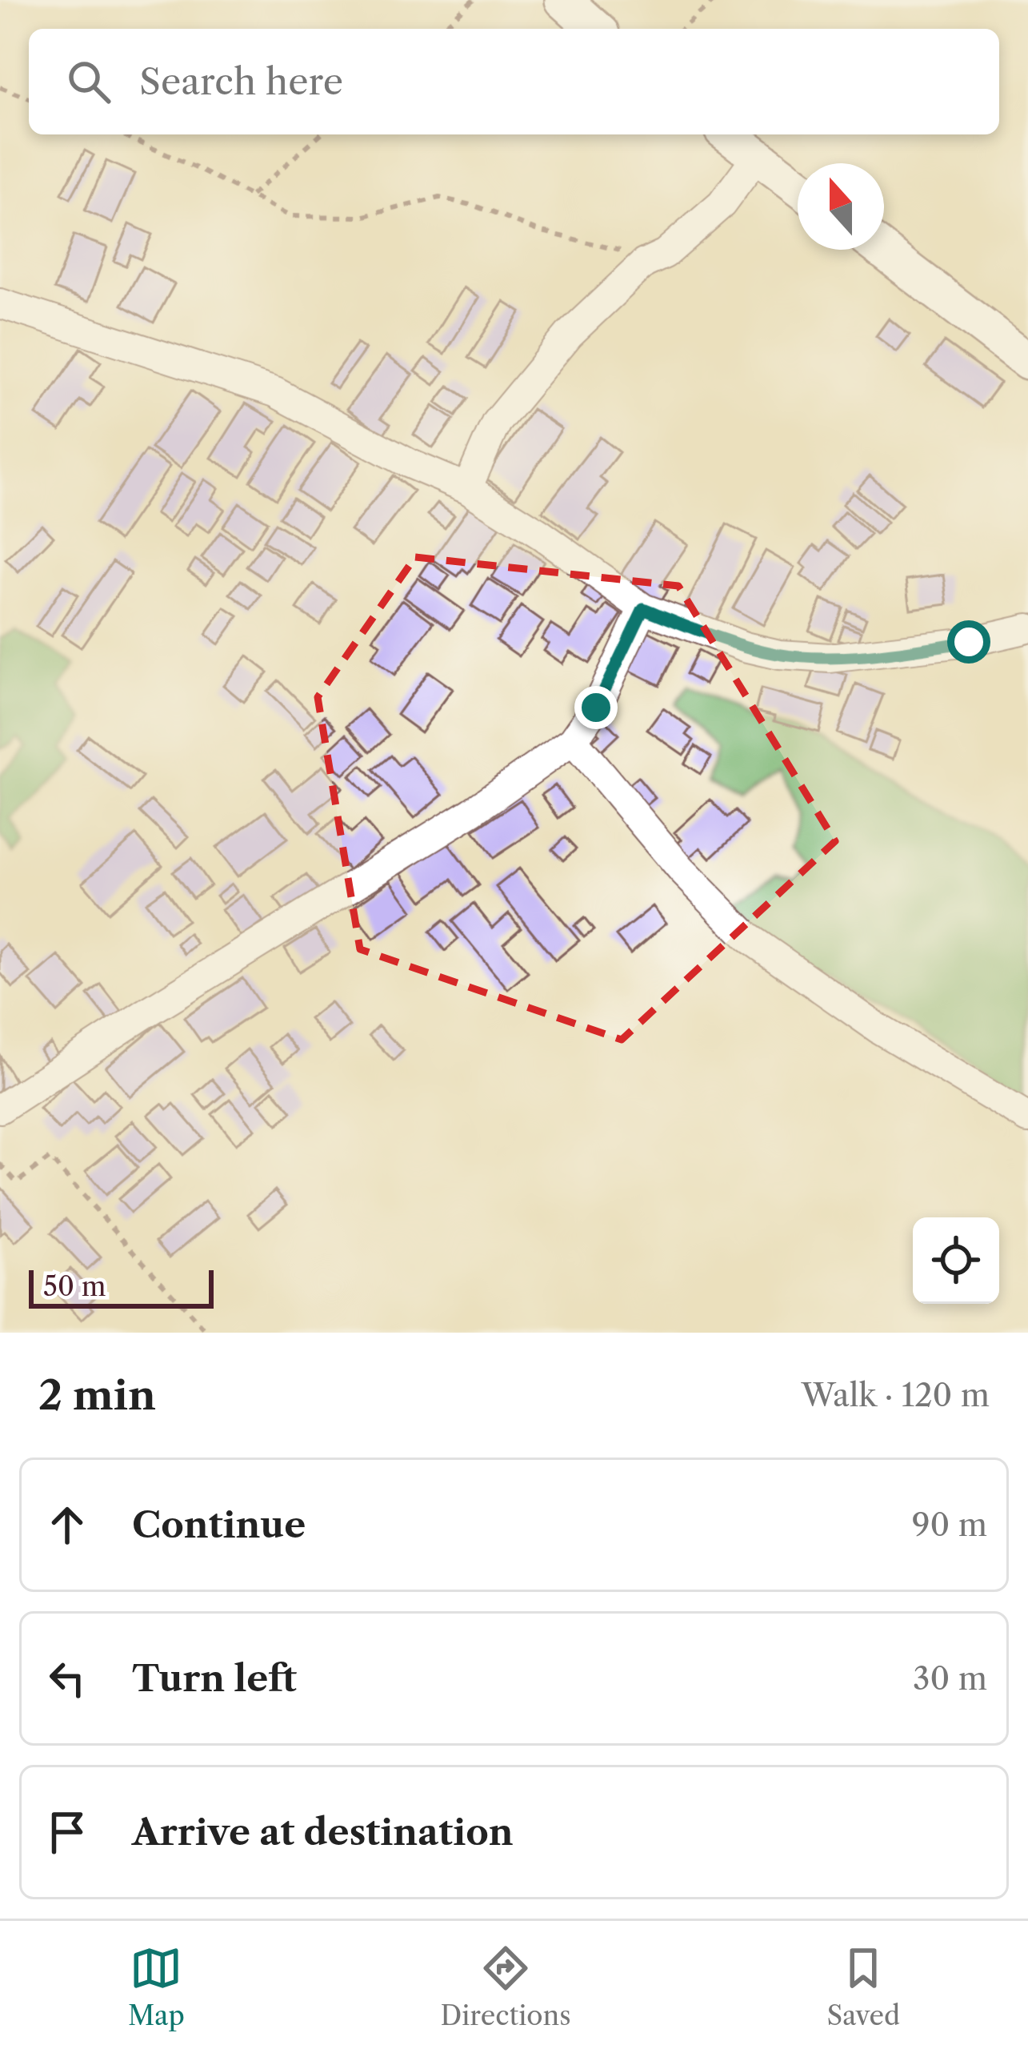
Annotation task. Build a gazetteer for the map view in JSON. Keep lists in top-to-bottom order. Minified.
{"scale_bar":"50 m","north":"top","page":{"search":"Search here","scale":"50 m","heading":["2 min","Walk · 120 m"],"list":[["Continue","90 m"],["Turn left","30 m"],"Arrive at destination"],"nav":["Map","Directions","Saved"]}}
